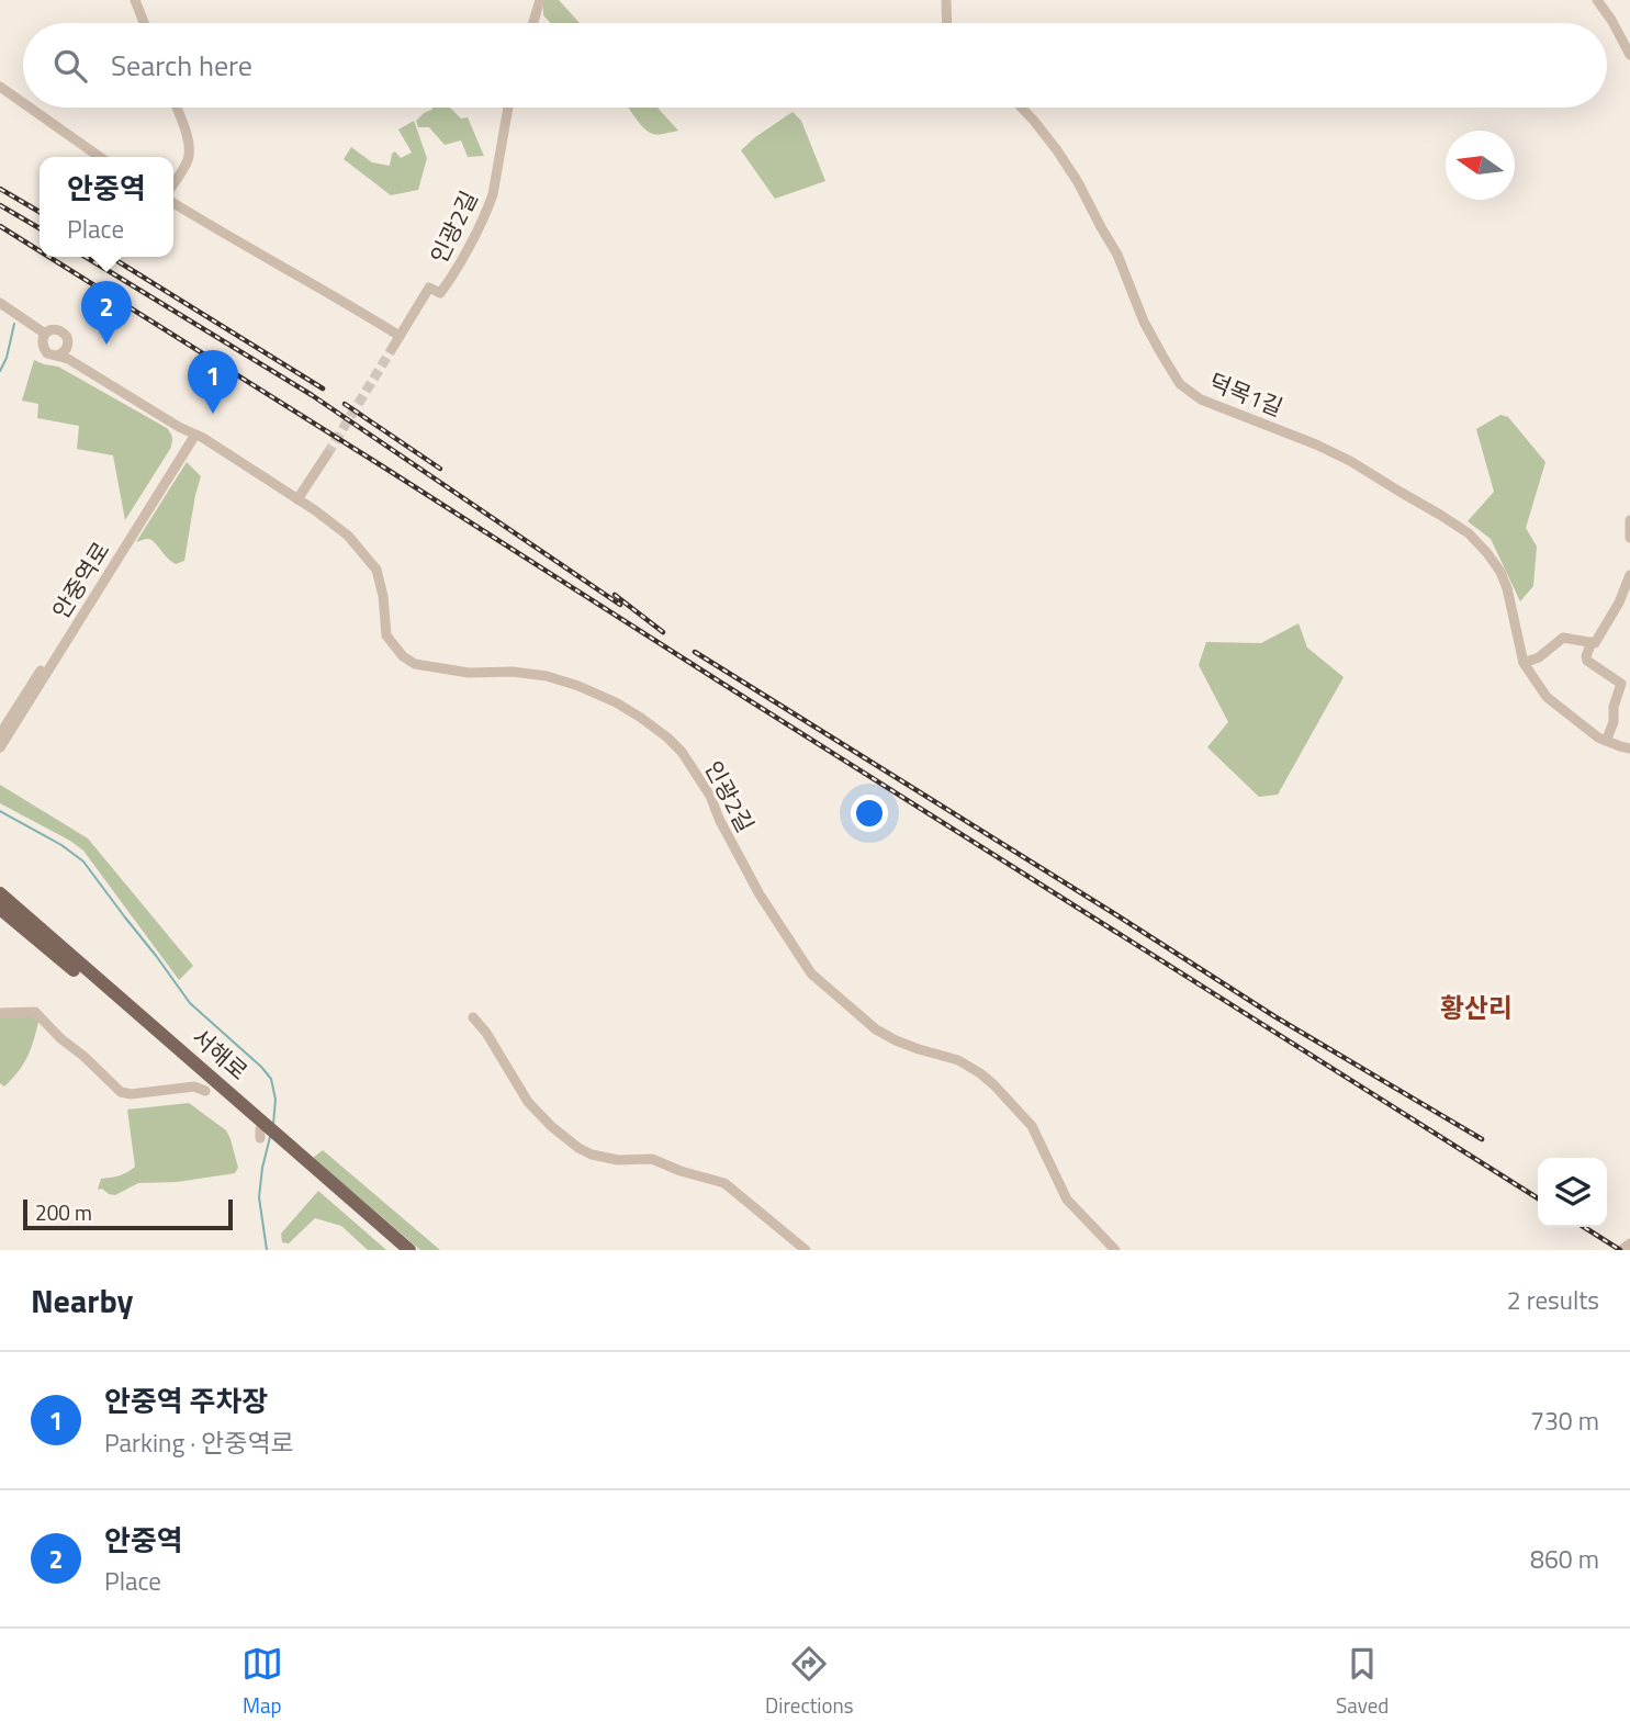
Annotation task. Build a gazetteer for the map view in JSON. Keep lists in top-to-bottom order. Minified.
{"streets":{"main road":["서해로"],"street":["인광2길","덕목1길","안중역로"]},"crossings":[["인광2길","안중역로"]],"districts":["황산리"],"scale_bar":"200 m","north":"left","page":{"search":"Search here","popup":["안중역","Place"],"pins":["2","1"],"scale":"200 m","heading":["Nearby","2 results"],"list":[{"mark":"1","name":"안중역 주차장","note":"Parking · 안중역로","value":"730 m"},{"mark":"2","name":"안중역","note":"Place","value":"860 m"}],"nav":["Map","Directions","Saved"]}}
